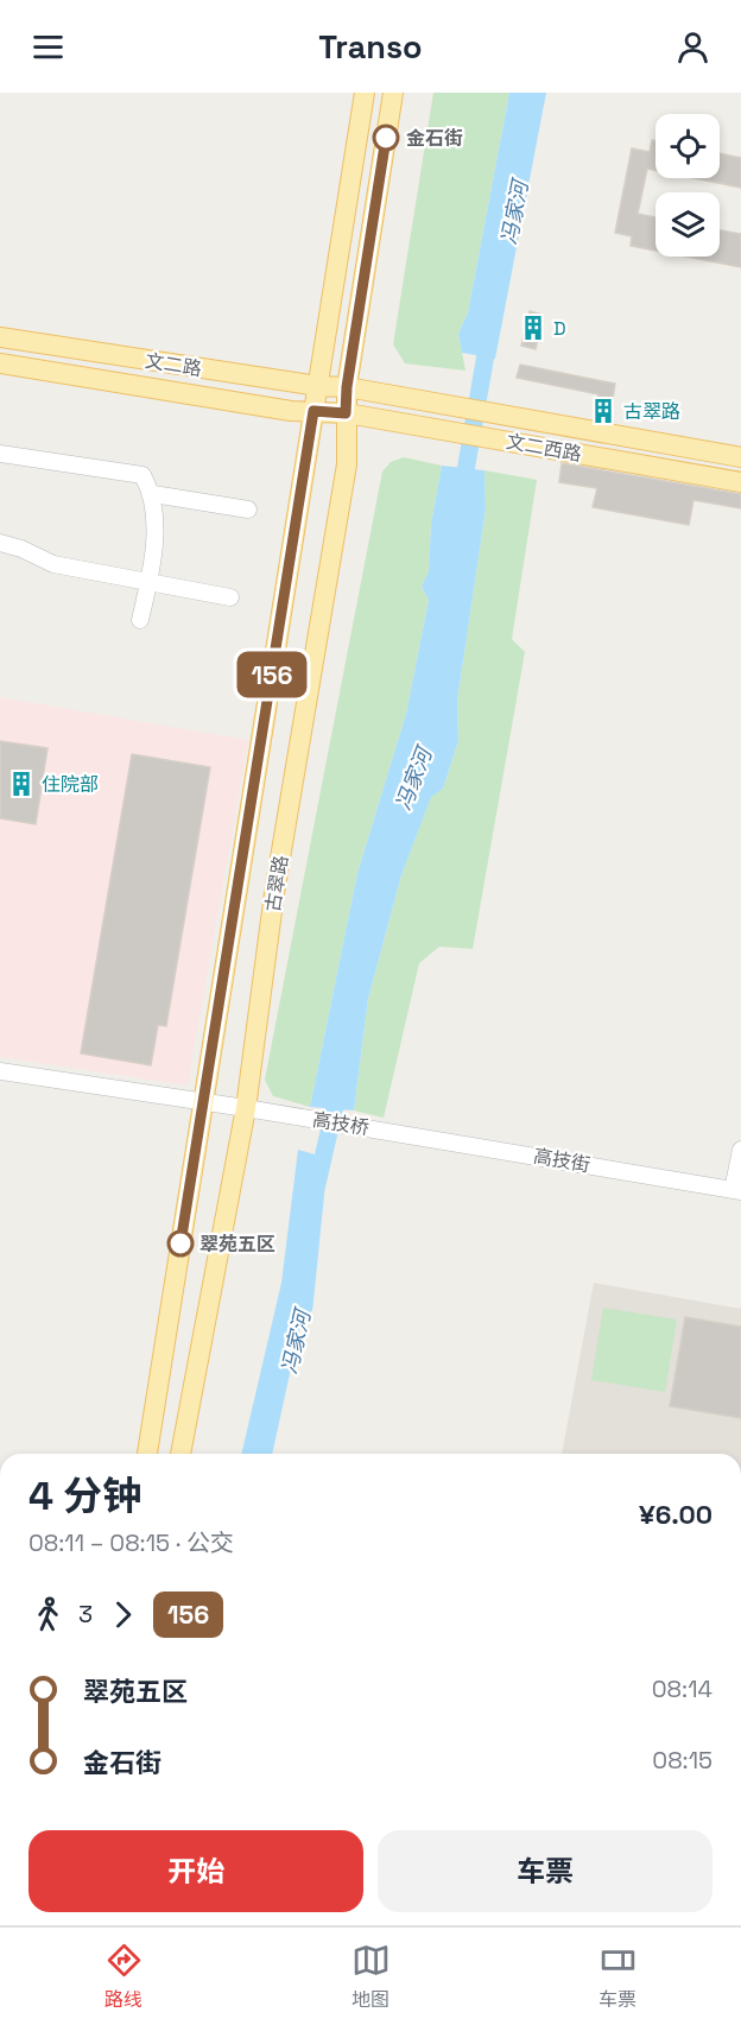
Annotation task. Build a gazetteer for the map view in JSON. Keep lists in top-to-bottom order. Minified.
{"streets":{"main road":["文二路","文二西路","古翠路"],"street":["高技桥","高技街"]},"crossings":[["文二路","文二西路"],["文二路","古翠路"],["文二西路","古翠路"],["古翠路","高技桥"],["高技桥","高技街"]],"water":["冯家河"],"places":{"other":["金石街","翠苑五区"],"building":["D","古翠路","住院部"]},"lines":["bus line 156"],"page":{"header":"Transo","on_map":"156","heading":["4 分钟","08:11 – 08:15 · 公交","¥6.00"],"legs":["3","156"],"list":[{"name":"翠苑五区","value":"08:14"},{"name":"金石街","value":"08:15"}],"buttons":["开始","车票"],"tabs":["路线","地图","车票"]}}
